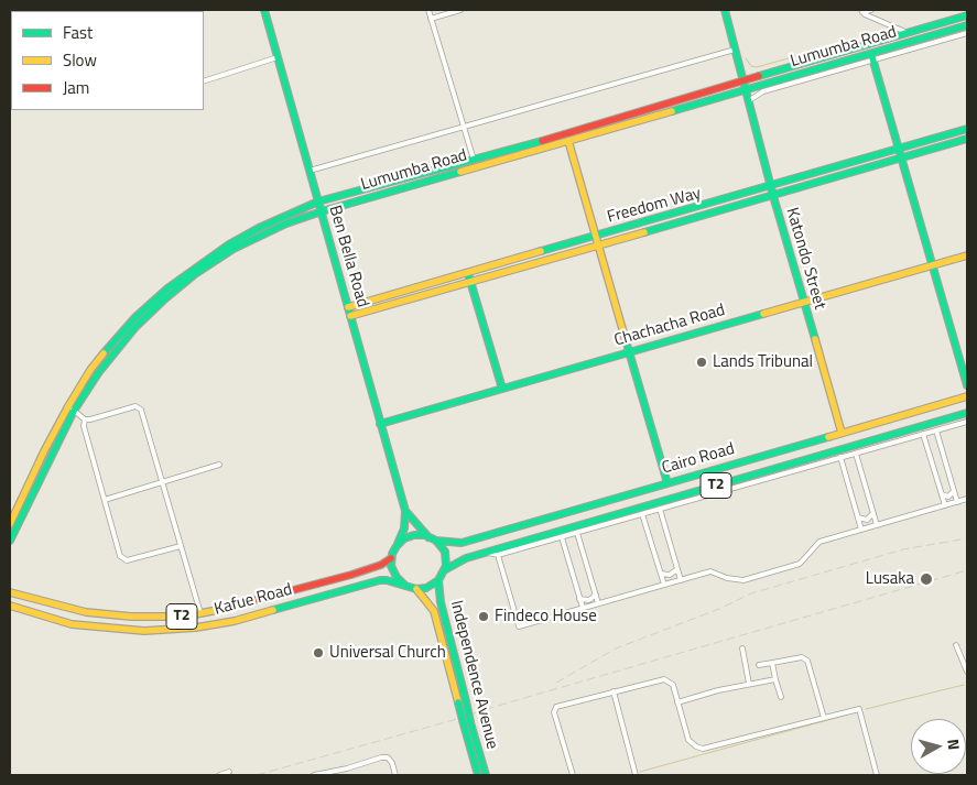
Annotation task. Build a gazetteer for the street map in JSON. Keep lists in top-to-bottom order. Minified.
{"streets":{"main road":["Lumumba Road","Freedom Way","Ben Bella Road","Katondo Street","Chachacha Road","Cairo Road","T2","Kafue Road","Independence Avenue"]},"crossings":[["Lumumba Road","Ben Bella Road"],["Lumumba Road","Katondo Street"],["Freedom Way","Ben Bella Road"],["Freedom Way","Katondo Street"],["Ben Bella Road","Chachacha Road"],["Ben Bella Road","Cairo Road"],["Ben Bella Road","Kafue Road"],["Ben Bella Road","Independence Avenue"],["Katondo Street","Chachacha Road"],["Katondo Street","Cairo Road"],["Cairo Road","Kafue Road"],["Cairo Road","Independence Avenue"],["Kafue Road","Independence Avenue"]],"places":["Lands Tribunal","Lusaka","Findeco House","Universal Church"],"legend":["Fast","Slow","Jam"],"north":"right"}
